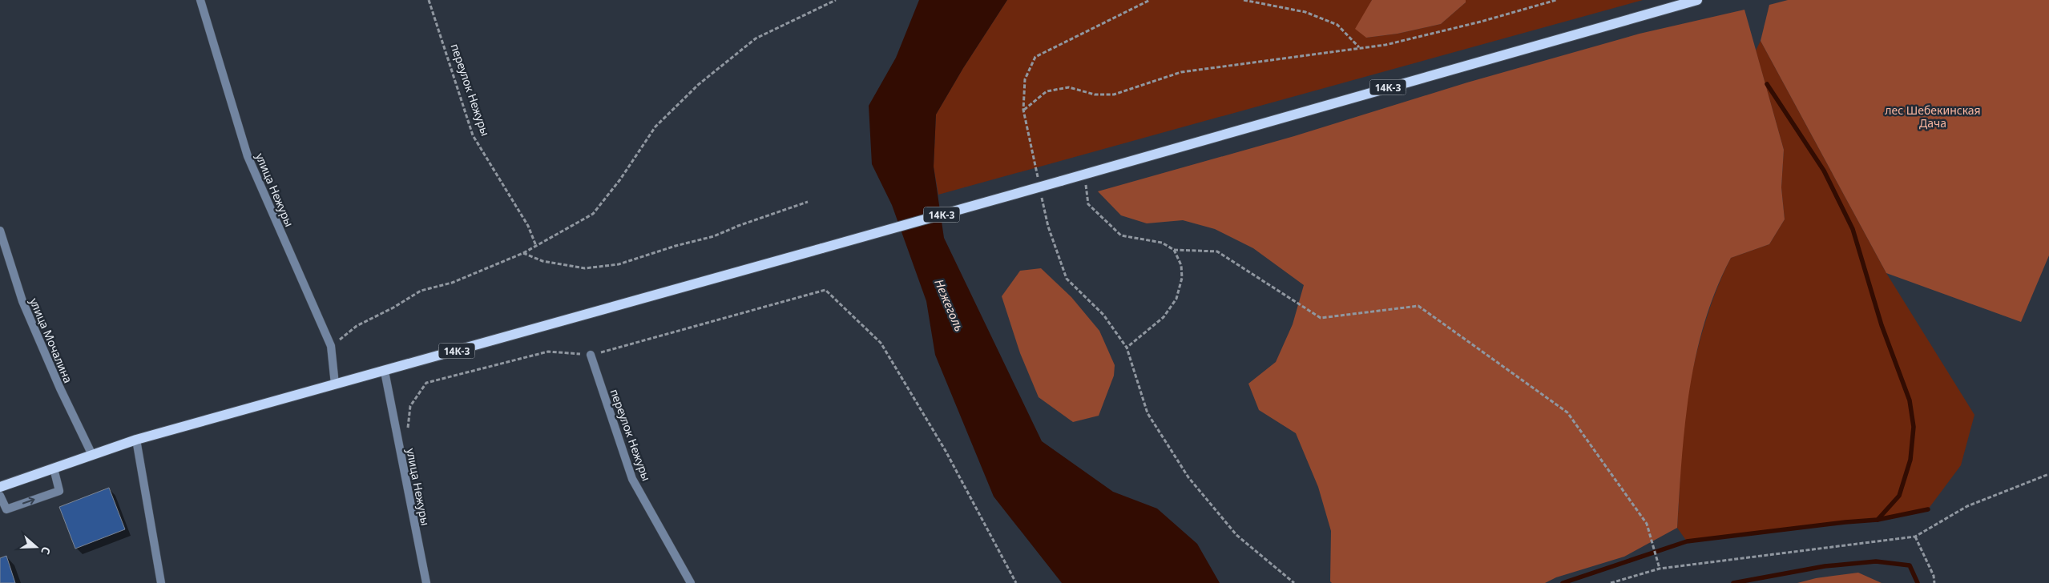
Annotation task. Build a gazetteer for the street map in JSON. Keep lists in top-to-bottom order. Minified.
{"streets":{"main road":["14К-3"],"street":["переулок Нежуры","улица Нежуры","улица Мочалина"]},"crossings":[["14К-3","улица Нежуры"],["14К-3","улица Мочалина"]],"water":["Нежеголь"],"parks":["лес Шебекинская Дача"],"north":"right"}
